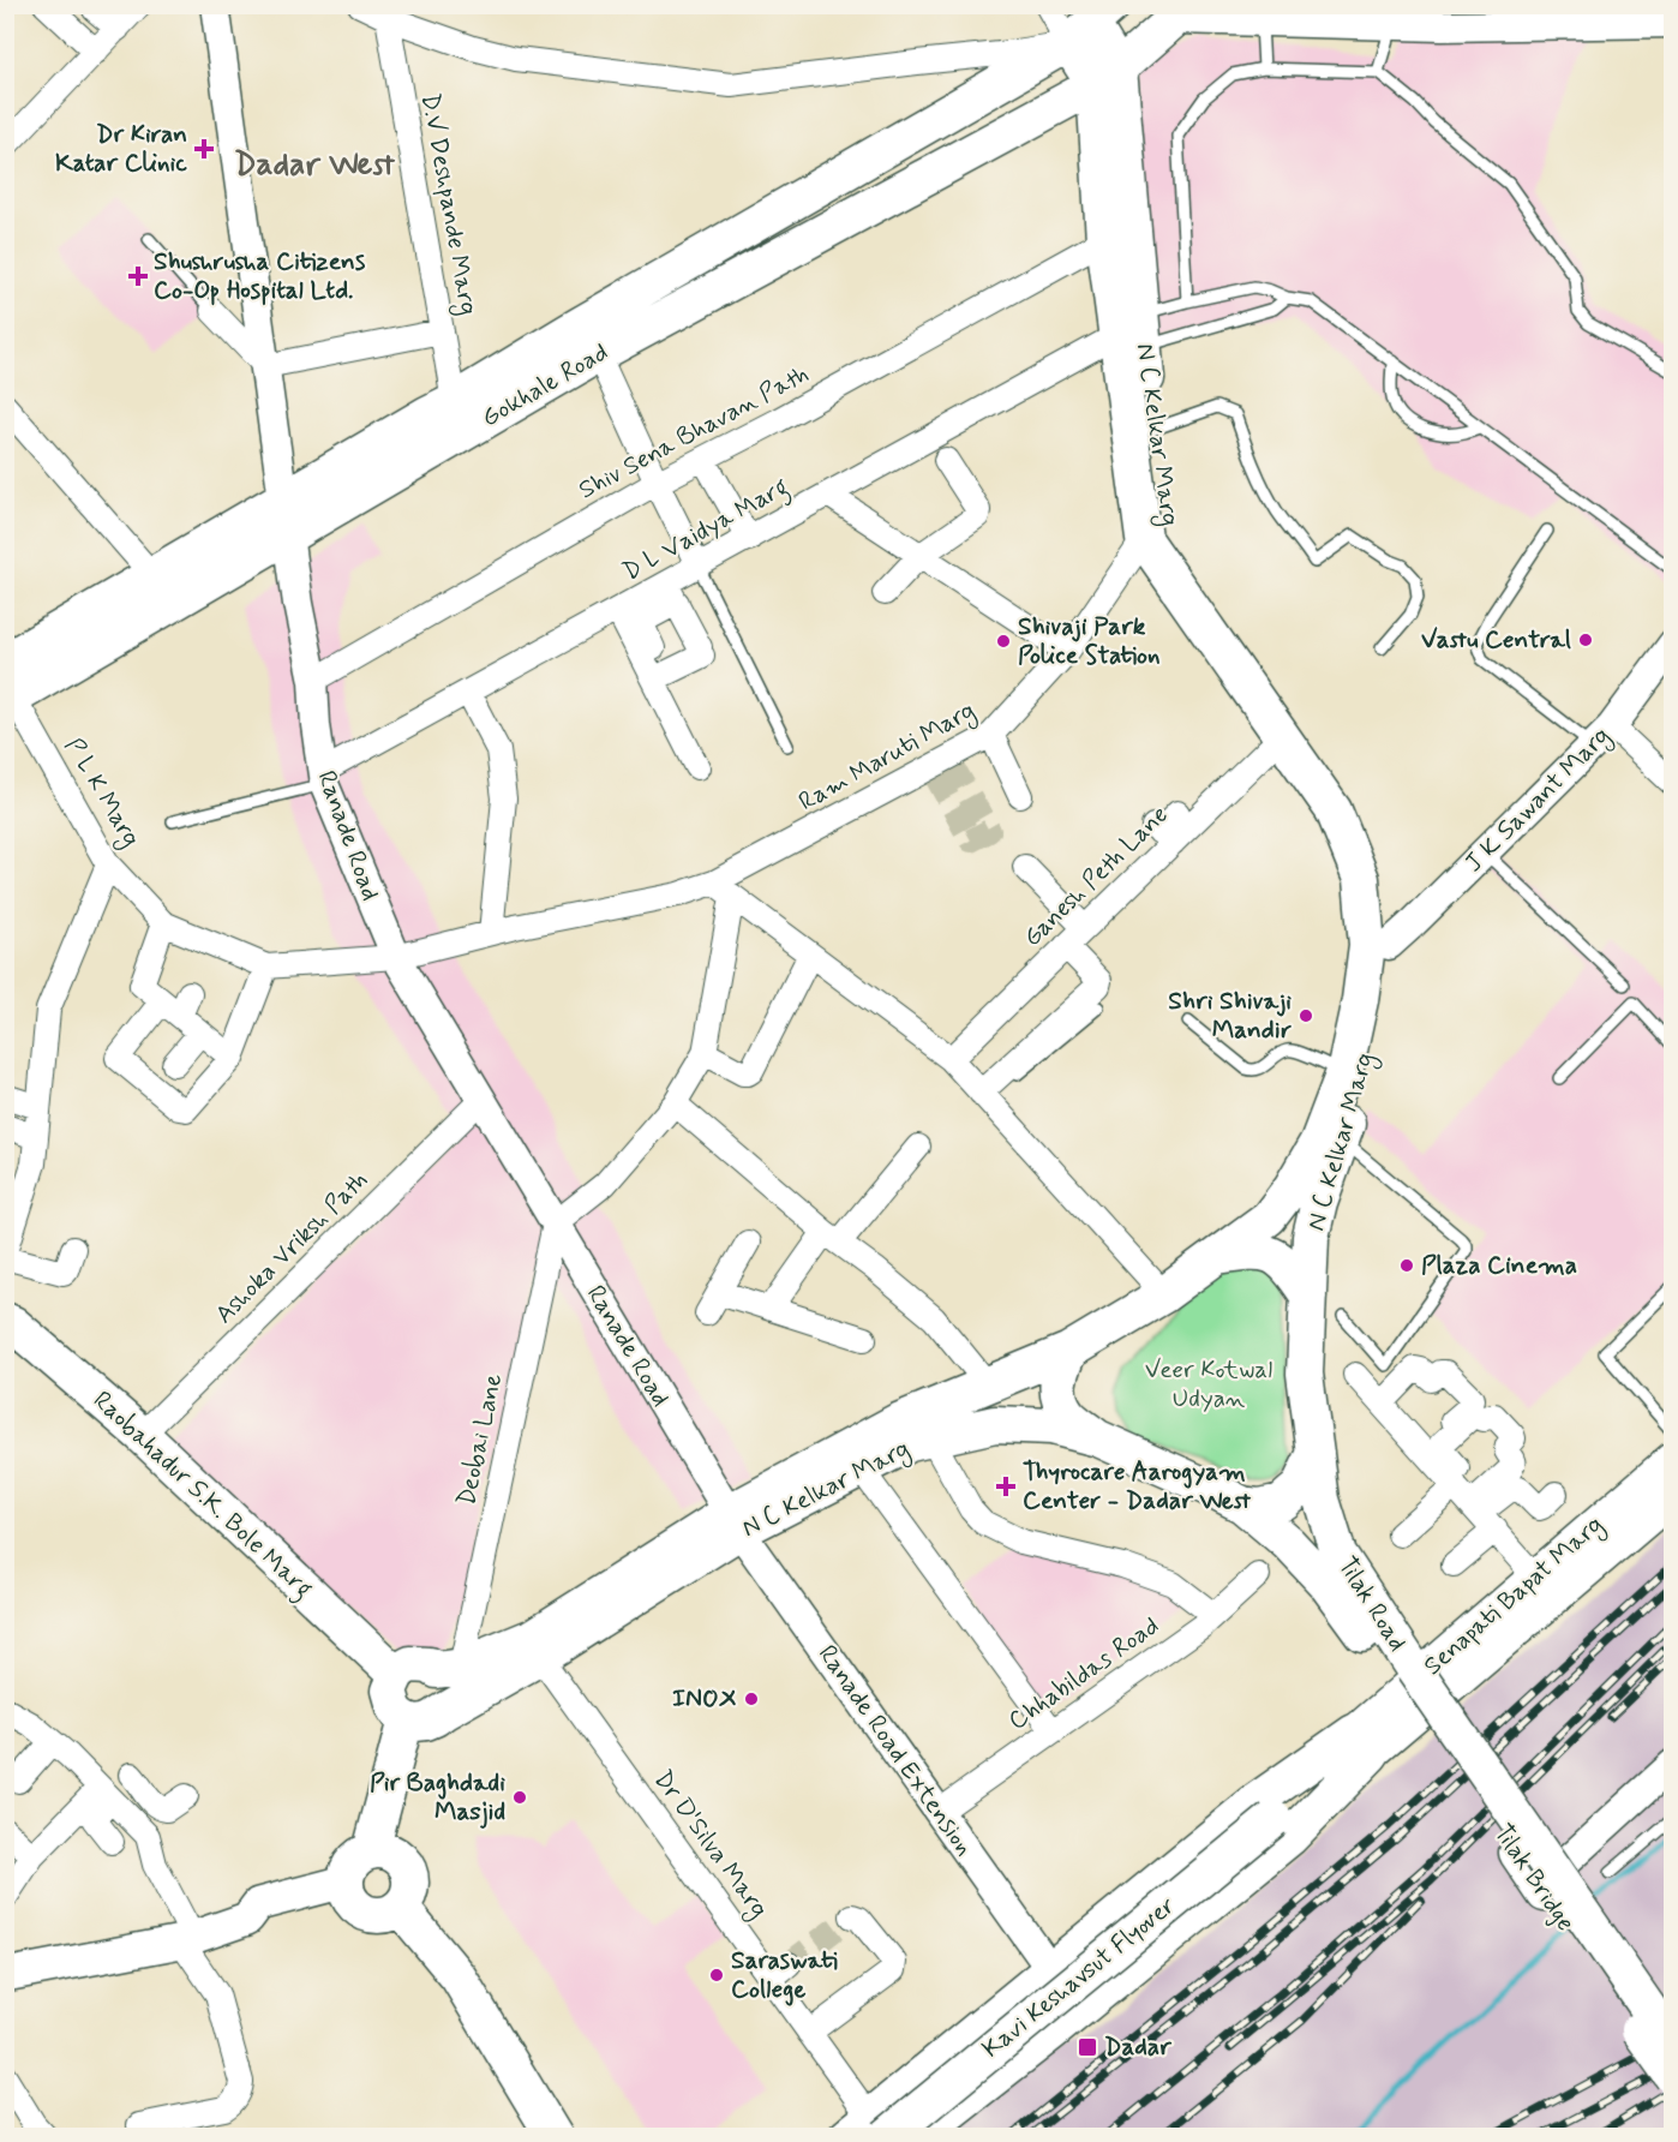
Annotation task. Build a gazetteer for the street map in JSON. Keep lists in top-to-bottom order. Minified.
{"streets":{"main road":["Gokhale Road","N C Kelkar Marg","Raobahadur S.K. Bole Marg","Senapati Bapat Marg","Tilak Road","Tilak Bridge","Kavi Keshavsut Flyover"],"street":["D.V Deshpande Marg","Shiv Sena Bhavan Path","D L Vaidya Marg","Ram Maruti Marg","P L K Marg","J K Sawant Marg","Ranade Road","Ganesh Peth Lane","Ashoka Vriksh Path","Deobai Lane","Chhabildas Road","Ranade Road Extension","Dr D'Silva Marg"]},"crossings":[["D.V Deshpande Marg","Gokhale Road"],["Gokhale Road","N C Kelkar Marg"],["Gokhale Road","P L K Marg"],["Gokhale Road","Ranade Road"],["Shiv Sena Bhavan Path","N C Kelkar Marg"],["Shiv Sena Bhavan Path","Ranade Road"],["N C Kelkar Marg","D L Vaidya Marg"],["N C Kelkar Marg","Ram Maruti Marg"],["N C Kelkar Marg","J K Sawant Marg"],["N C Kelkar Marg","Ranade Road"],["N C Kelkar Marg","Ganesh Peth Lane"],["N C Kelkar Marg","Deobai Lane"],["N C Kelkar Marg","Tilak Road"],["N C Kelkar Marg","Ranade Road Extension"],["N C Kelkar Marg","Dr D'Silva Marg"],["D L Vaidya Marg","Ranade Road"],["Ram Maruti Marg","P L K Marg"],["P L K Marg","Ranade Road"],["Ranade Road","Ashoka Vriksh Path"],["Ranade Road","Deobai Lane"],["Ranade Road","Ranade Road Extension"],["Ashoka Vriksh Path","Raobahadur S.K. Bole Marg"],["Senapati Bapat Marg","Kavi Keshavsut Flyover"],["Tilak Road","Tilak Bridge"],["Chhabildas Road","Ranade Road Extension"],["Dr D'Silva Marg","Kavi Keshavsut Flyover"]],"districts":["Dadar West"],"parks":["Veer Kotwal Udyan"],"places":{"health":["Dr Kiran Katar Clinic","Shushrusha Citizens Co-Op Hospital Ltd.","Thyrocare Aarogyam Center - Dadar West"],"other":["Vastu Central","Shivaji Park Police Station","Shri Shivaji Mandir","Plaza Cinema","INOX","Pir Baghdadi Masjid","Saraswati College"],"transit":["Dadar"]}}
